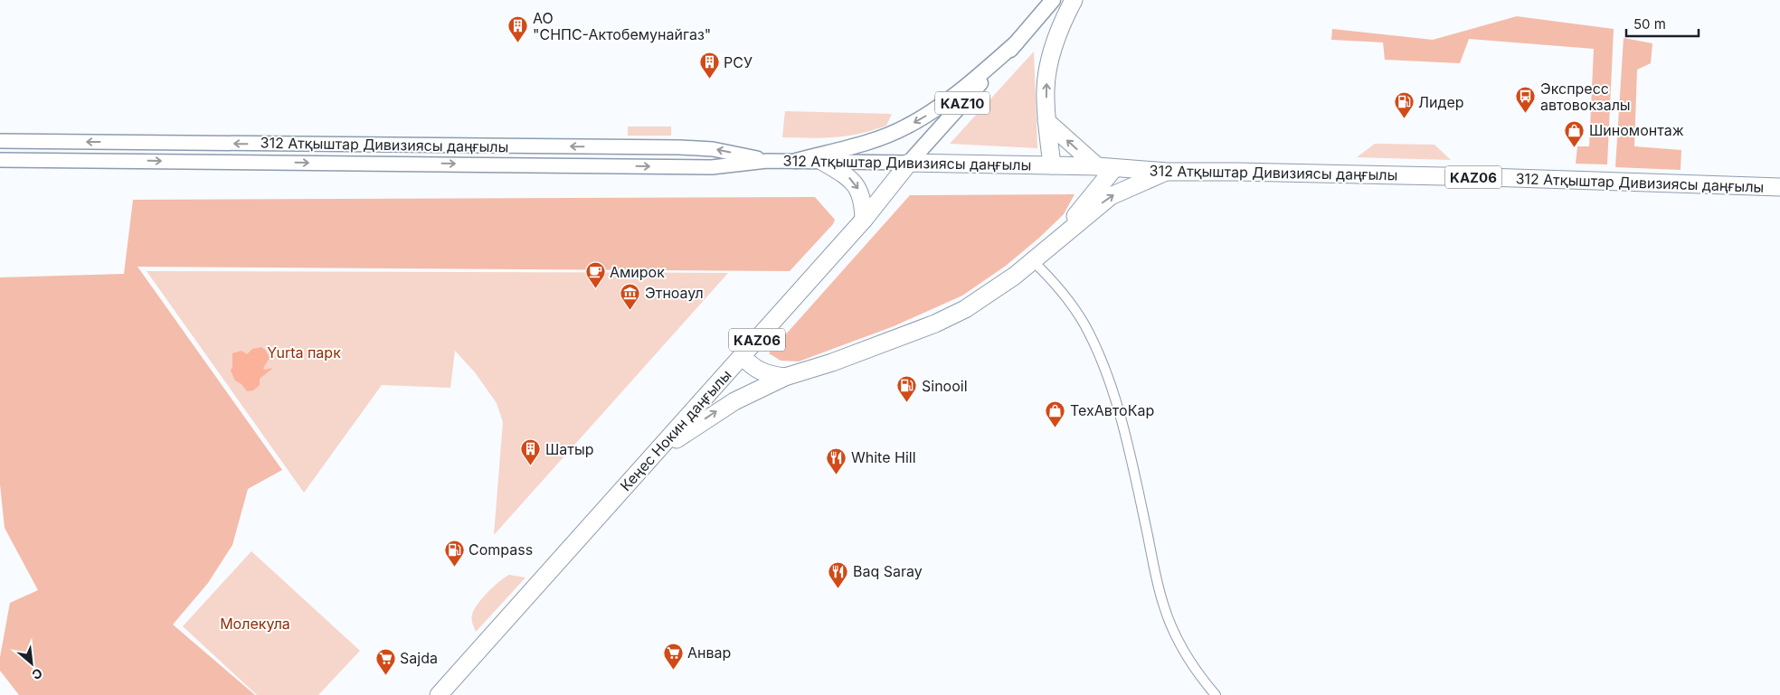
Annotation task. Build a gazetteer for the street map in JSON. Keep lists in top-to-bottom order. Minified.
{"streets":{"highway":["312 Атқыштар Дивизиясы даңғылы","KАZ06","Кеңес Нокин даңғылы"],"main road":["KAZ10"]},"crossings":[["KAZ10","312 Атқыштар Дивизиясы даңғылы"],["KAZ10","Кеңес Нокин даңғылы"],["312 Атқыштар Дивизиясы даңғылы","Кеңес Нокин даңғылы"]],"parks":["Yurta парк","Молекула"],"places":{"building":["АО \"СНПС-Актобемунайгаз\"","РСУ","Шатыр"],"bus stop":["Экспресс автовокзалы"],"fuel station":["Лидер","Sinooil","Compass"],"shop":["Шиномонтаж","ТехАвтоКар"],"cafe":["Амирок"],"museum":["Этноаул"],"restaurant":["White Hill","Baq Saray"],"supermarket":["Анвар","Sajda"]},"scale_bar":"50 m","north":"bottom right"}
